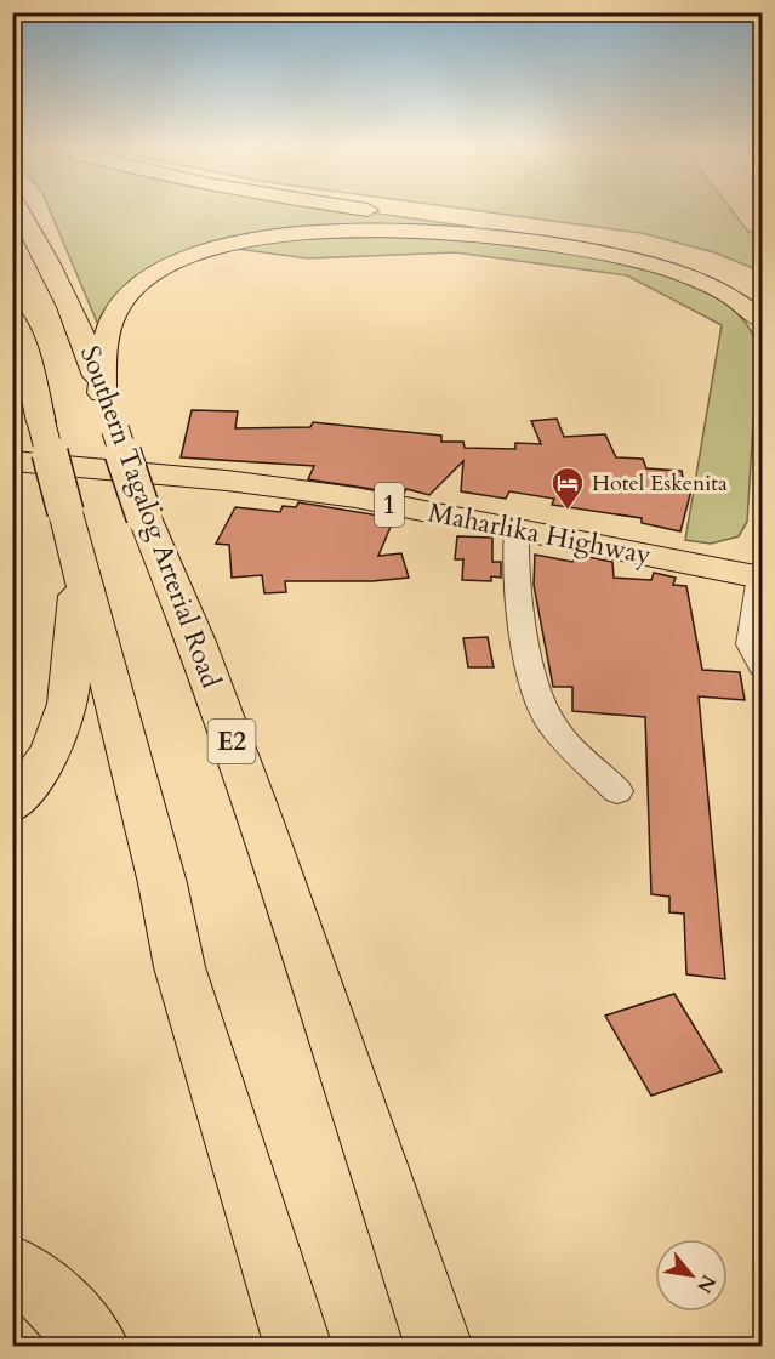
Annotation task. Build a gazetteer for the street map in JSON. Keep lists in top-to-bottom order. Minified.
{"streets":{"highway":["1","Southern Tagalog Arterial Road","Maharlika Highway","E2"]},"places":{"hotel":["Hotel Eskenita"]},"north":"bottom right"}
